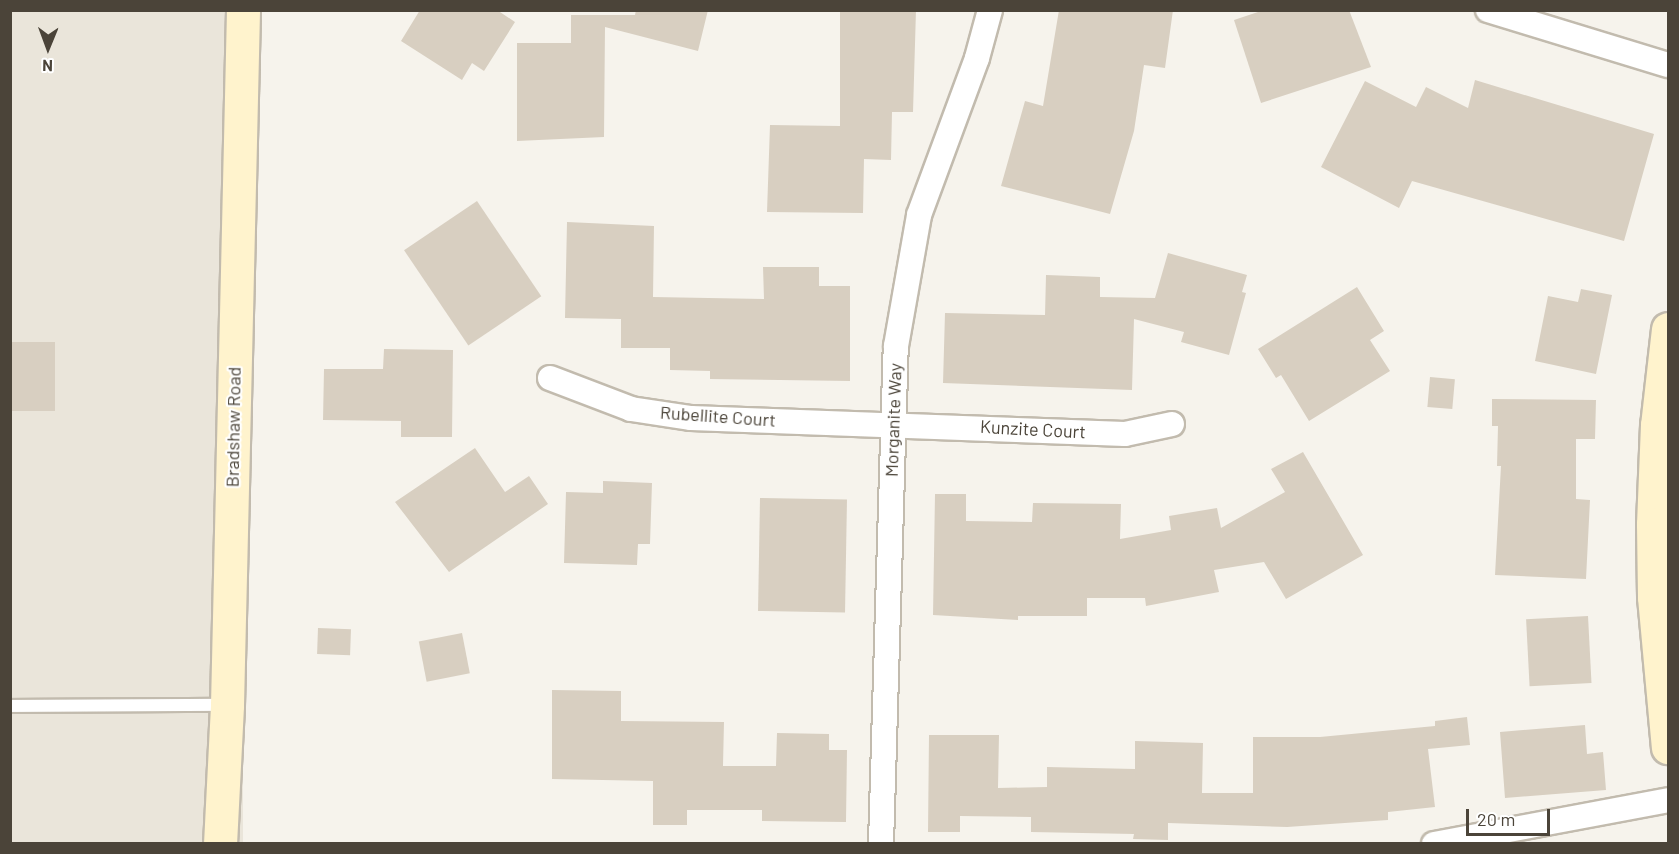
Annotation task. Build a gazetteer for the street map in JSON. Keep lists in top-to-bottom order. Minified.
{"streets":{"main road":["Bradshaw Road"],"street":["Rubellite Court","Morganite Way","Kunzite Court"]},"crossings":[["Rubellite Court","Morganite Way"],["Rubellite Court","Kunzite Court"],["Morganite Way","Kunzite Court"]],"scale_bar":"20 m","north":"bottom"}
